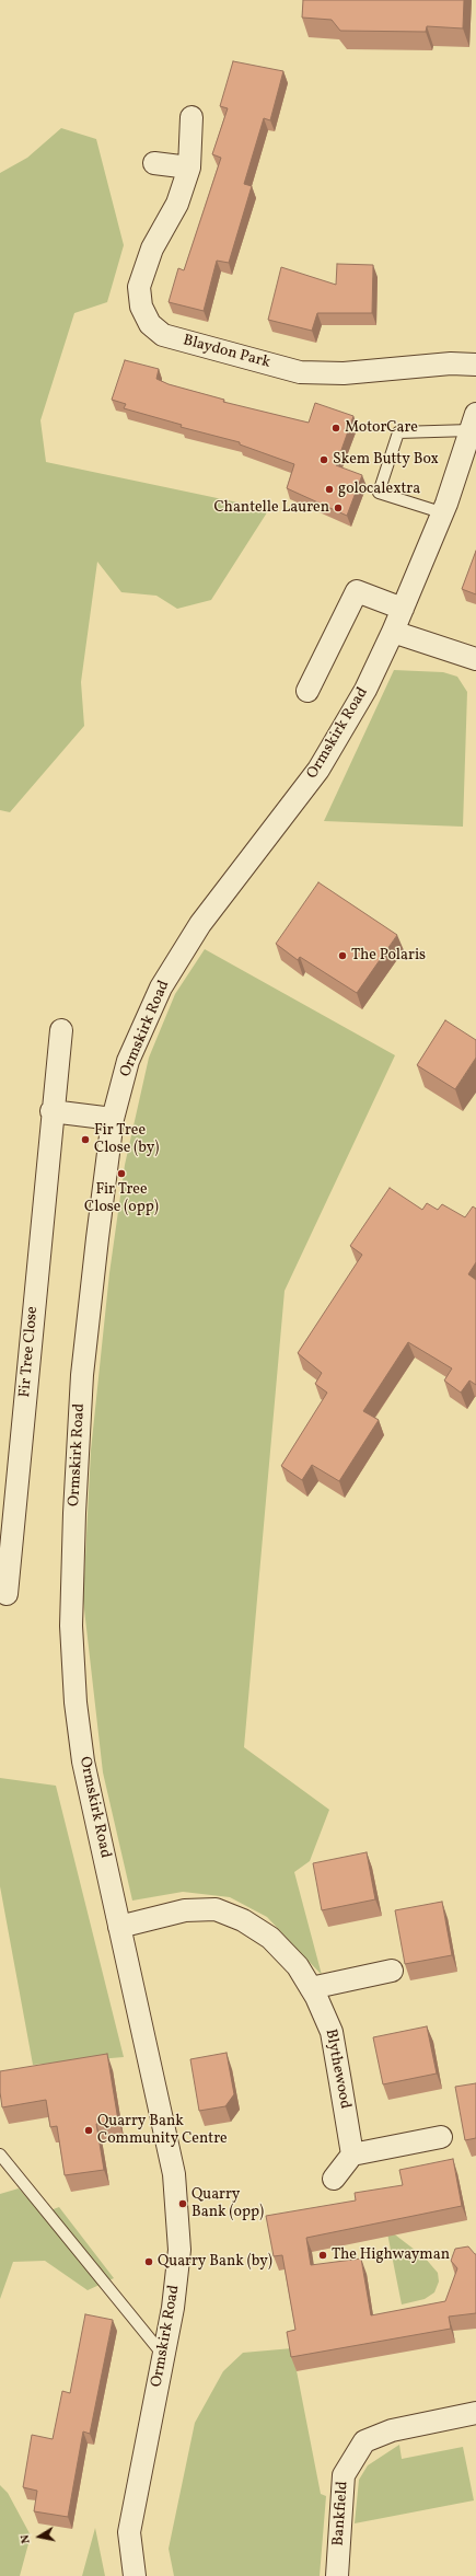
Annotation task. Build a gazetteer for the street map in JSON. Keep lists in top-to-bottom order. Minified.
{"streets":{"street":["Blaydon Park","Ormskirk Road","Fir Tree Close","Blythewood","Bankfield"]},"crossings":[["Ormskirk Road","Blythewood"]],"places":["MotorCare","Skem Butty Box","golocalextra","Chantelle Lauren","The Polaris","Fir Tree Close (by)","Fir Tree Close (opp)","Quarry Bank Community Centre","Quarry Bank (opp)","The Highwayman","Quarry Bank (by)"],"north":"left"}
